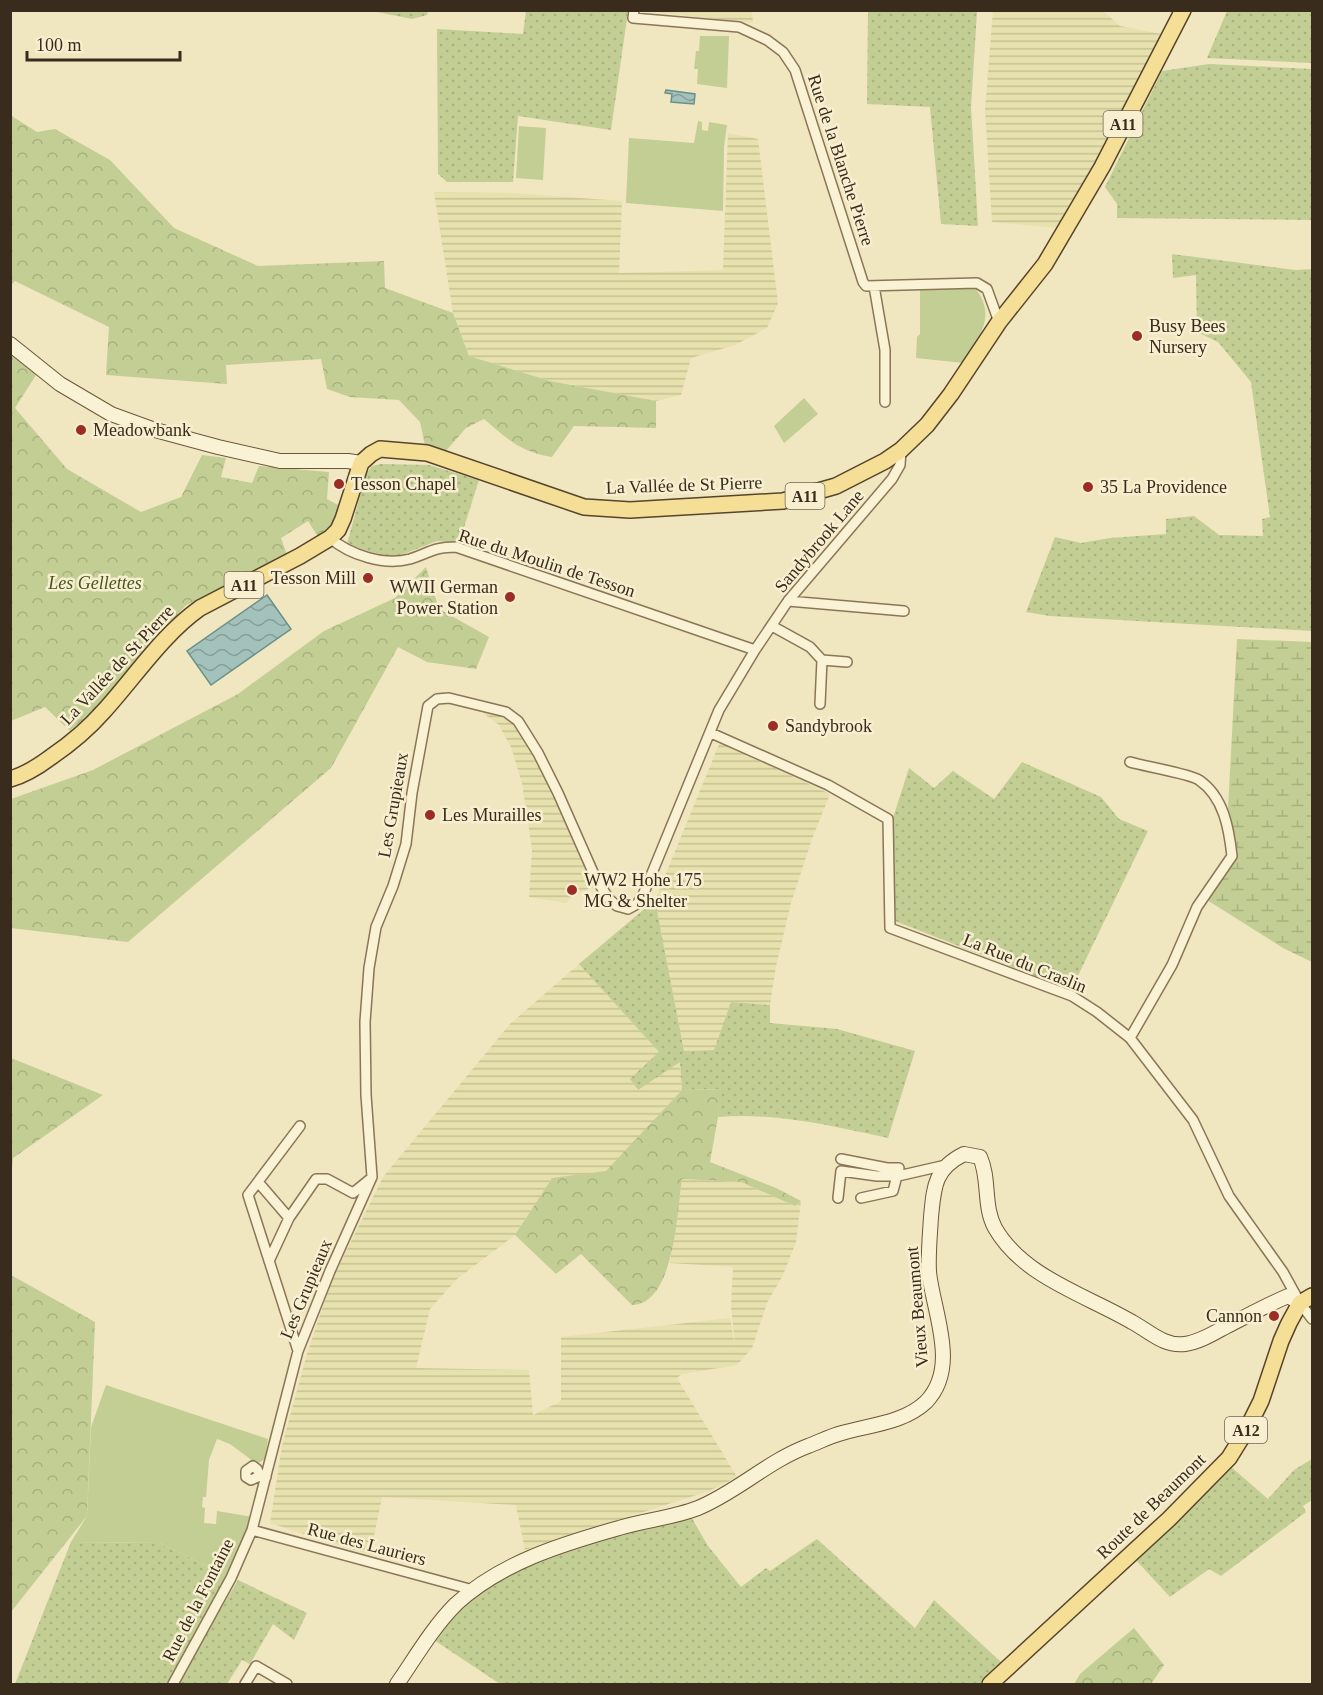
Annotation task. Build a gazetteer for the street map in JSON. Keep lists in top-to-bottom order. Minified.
{"streets":{"main road":["A11","La Vallée de St Pierre","A12","Route de Beaumont"],"street":["Rue de la Blanche Pierre","Sandybrook Lane","Rue du Moulin de Tesson","Les Grupieaux","La Rue du Craslin","Vieux Beaumont","Rue des Lauriers","Rue de la Fontaine"]},"crossings":[["La Vallée de St Pierre","Sandybrook Lane"],["La Vallée de St Pierre","Rue du Moulin de Tesson"],["Sandybrook Lane","Rue du Moulin de Tesson"],["Sandybrook Lane","Les Grupieaux"],["Rue du Moulin de Tesson","Les Grupieaux"],["Les Grupieaux","La Rue du Craslin"],["Les Grupieaux","Rue des Lauriers"],["Les Grupieaux","Rue de la Fontaine"],["La Rue du Craslin","Route de Beaumont"],["Vieux Beaumont","Rue des Lauriers"],["Rue des Lauriers","Rue de la Fontaine"]],"parks":["Les Gellettes"],"places":["Busy Bees Nursery","Meadowbank","Tesson Chapel","35 La Providence","Tesson Mill","WWII German Power Station","Sandybrook","Les Murailles","WW2 Hohe 175 MG & Shelter","Cannon"],"scale_bar":"100 m"}
